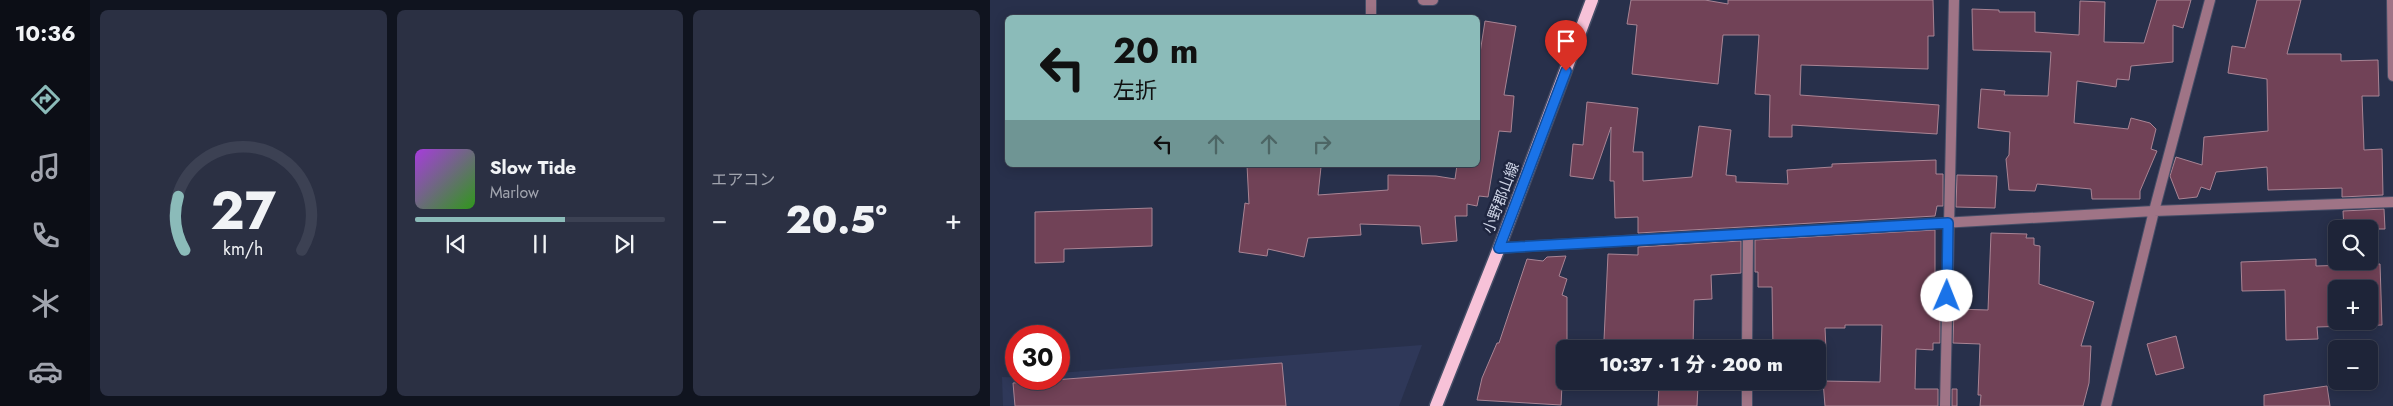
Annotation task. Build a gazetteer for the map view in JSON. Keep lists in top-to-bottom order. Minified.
{"streets":{"main road":["小野郡山線"]},"page":{"tabs":"10:36","tile":"エアコン","turn":["20 m","左折"],"song":["Slow Tide","Marlow"],"heat":["−","20.5°","+"],"map_buttons":["+","−"],"limit":"30","trip":"10:37 · 1 分 · 200 m","gauge":["27","km/h"]}}
